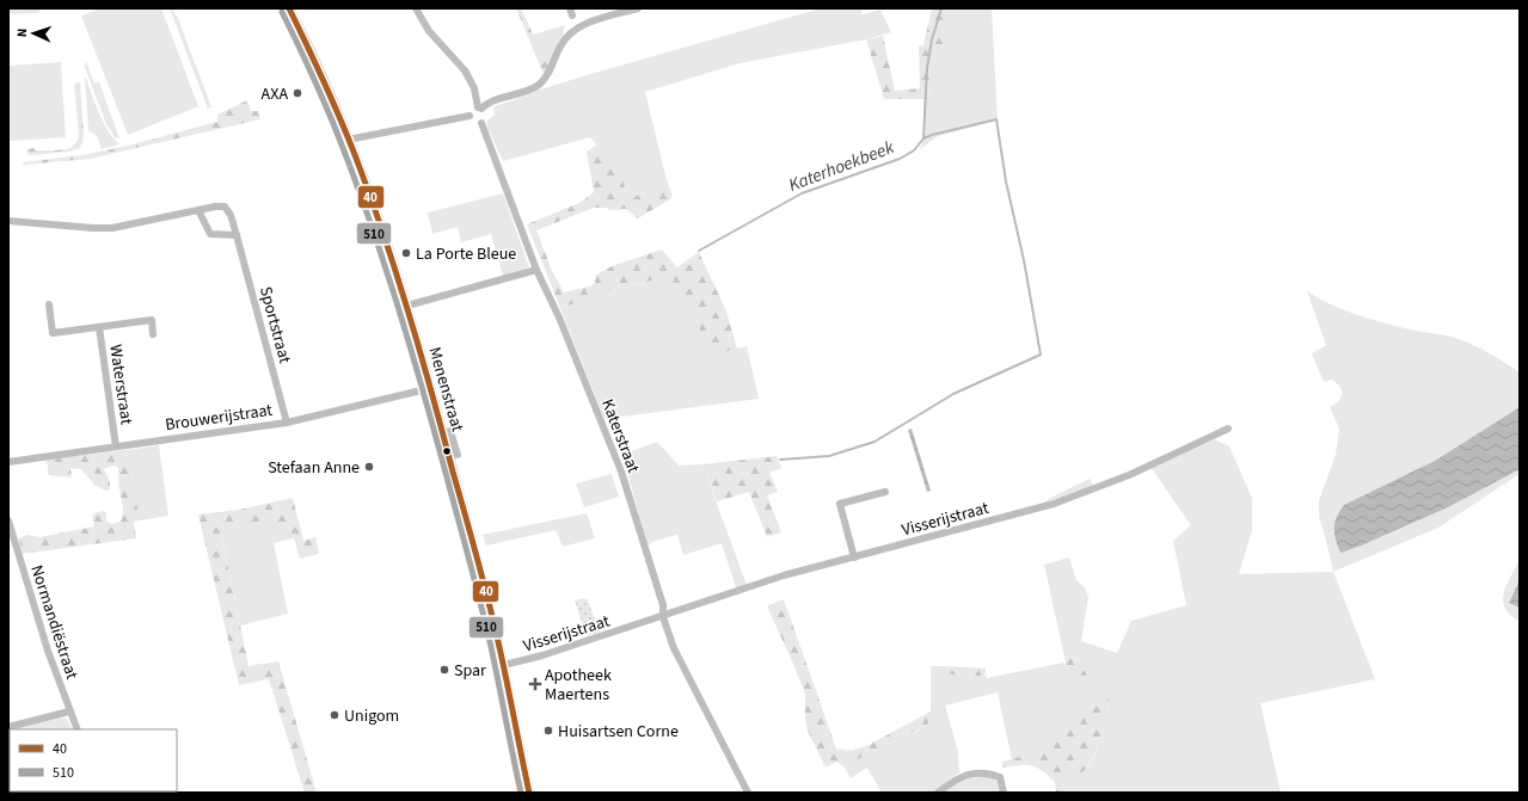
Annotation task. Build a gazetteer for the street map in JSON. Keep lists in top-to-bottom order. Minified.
{"streets":{"main road":["Menenstraat"],"street":["Sportstraat","Waterstraat","Brouwerijstraat","Katerstraat","Visserijstraat","Normandiëstraat"]},"crossings":[["Sportstraat","Brouwerijstraat"],["Waterstraat","Brouwerijstraat"],["Menenstraat","Brouwerijstraat"],["Menenstraat","Visserijstraat"],["Katerstraat","Visserijstraat"]],"water":["Katerhoekbeek"],"places":{"other":["AXA","La Porte Bleue","Stefaan Anne","Spar","Unigom","Huisartsen Corne"],"health":["Apotheek Maertens"]},"lines":["transit line 40","transit line 510"],"legend":["40","510"],"north":"left"}
